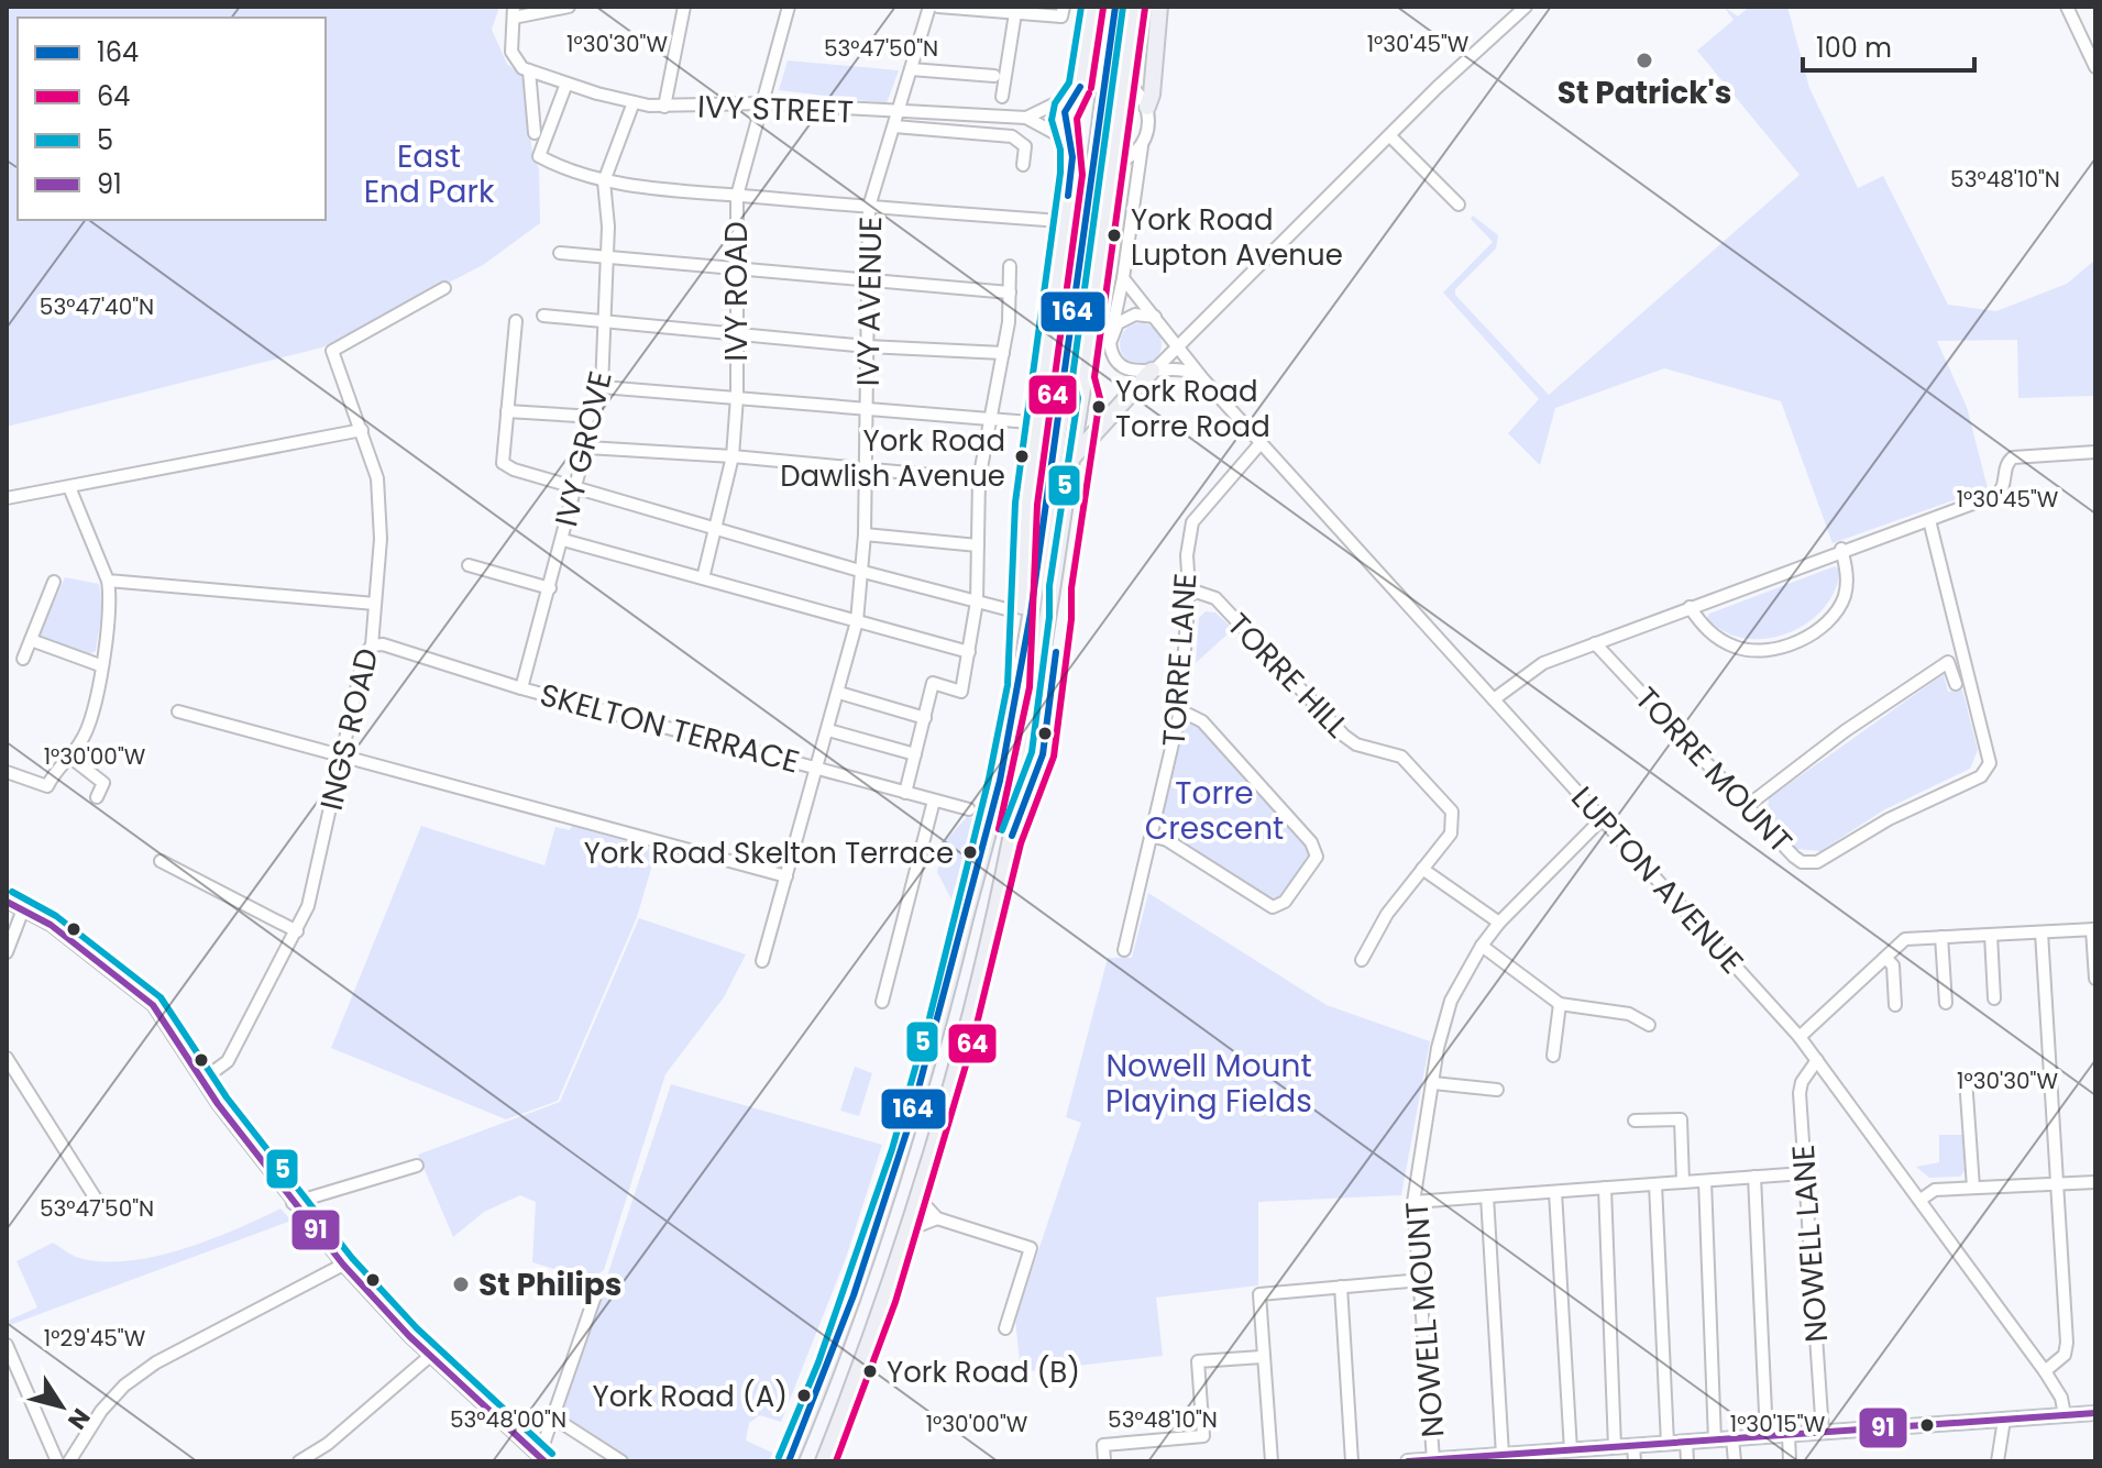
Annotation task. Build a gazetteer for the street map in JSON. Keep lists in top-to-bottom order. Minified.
{"streets":{"street":["IVY STREET","IVY ROAD","IVY AVENUE","IVY GROVE","TORRE LANE","TORRE HILL","SKELTON TERRACE","INGS ROAD","TORRE MOUNT","LUPTON AVENUE","NOWELL LANE","NOWELL MOUNT"]},"crossings":[["IVY STREET","IVY ROAD"],["IVY STREET","IVY AVENUE"],["IVY STREET","IVY GROVE"],["IVY AVENUE","SKELTON TERRACE"],["IVY GROVE","SKELTON TERRACE"],["TORRE LANE","TORRE HILL"],["TORRE LANE","LUPTON AVENUE"],["SKELTON TERRACE","INGS ROAD"],["LUPTON AVENUE","NOWELL LANE"],["LUPTON AVENUE","NOWELL MOUNT"]],"parks":["East End Park","Torre Crescent","Nowell Mount Playing Fields"],"places":["St Patrick's","York Road Lupton Avenue","York Road Torre Road","York Road Dawlish Avenue","York Road Skelton Terrace","St Philips","York Road (B)","York Road (A)"],"lines":["transit line 164","transit line 5","transit line 64","transit line 91"],"legend":["164","64","5","91"],"scale_bar":"100 m","north":"bottom right","coordinates":["1°30'30\"W","1°30'45\"W","53°47'50\"N","53°48'10\"N","53°47'40\"N","1°30'00\"W","1°29'45\"W","53°48'00\"N","1°30'15\"W"]}
